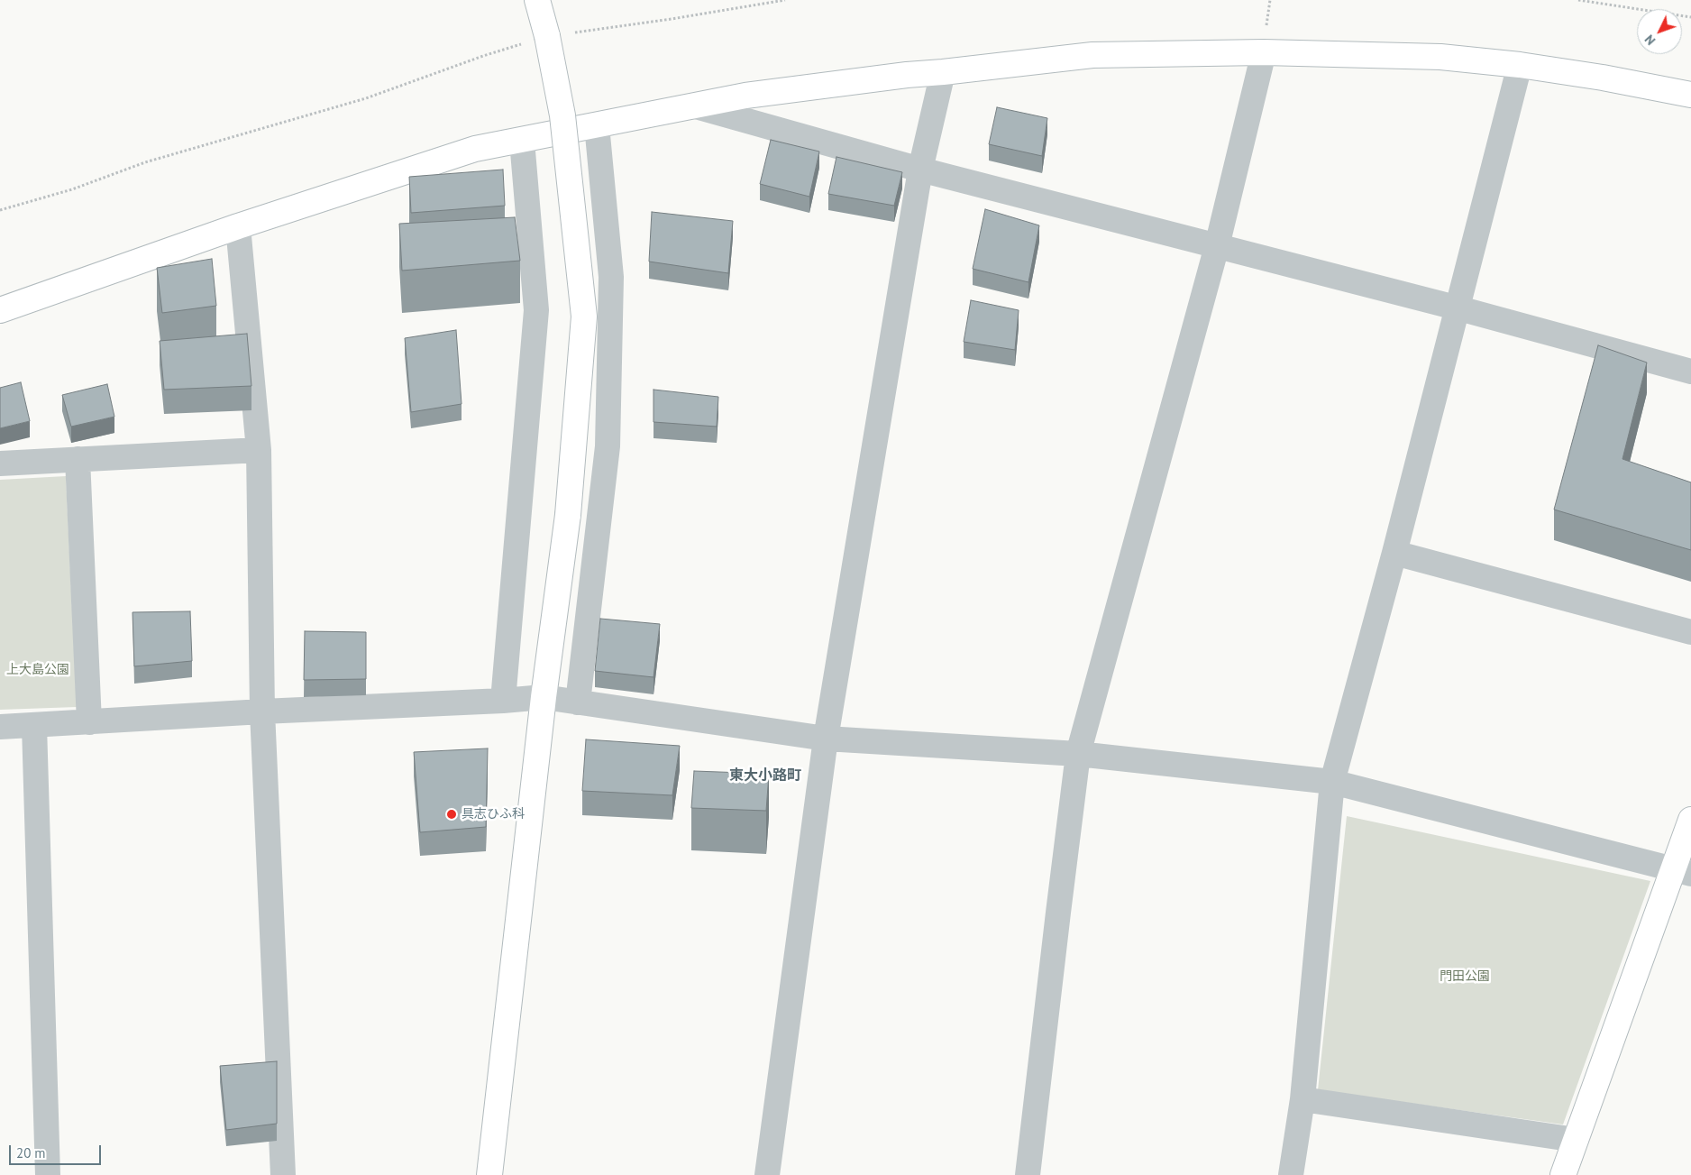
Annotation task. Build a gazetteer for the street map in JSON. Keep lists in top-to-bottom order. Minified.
{"districts":["東大小路町"],"parks":["上大島公園","門田公園"],"places":["具志ひふ科"],"scale_bar":"20 m","north":"bottom left"}
